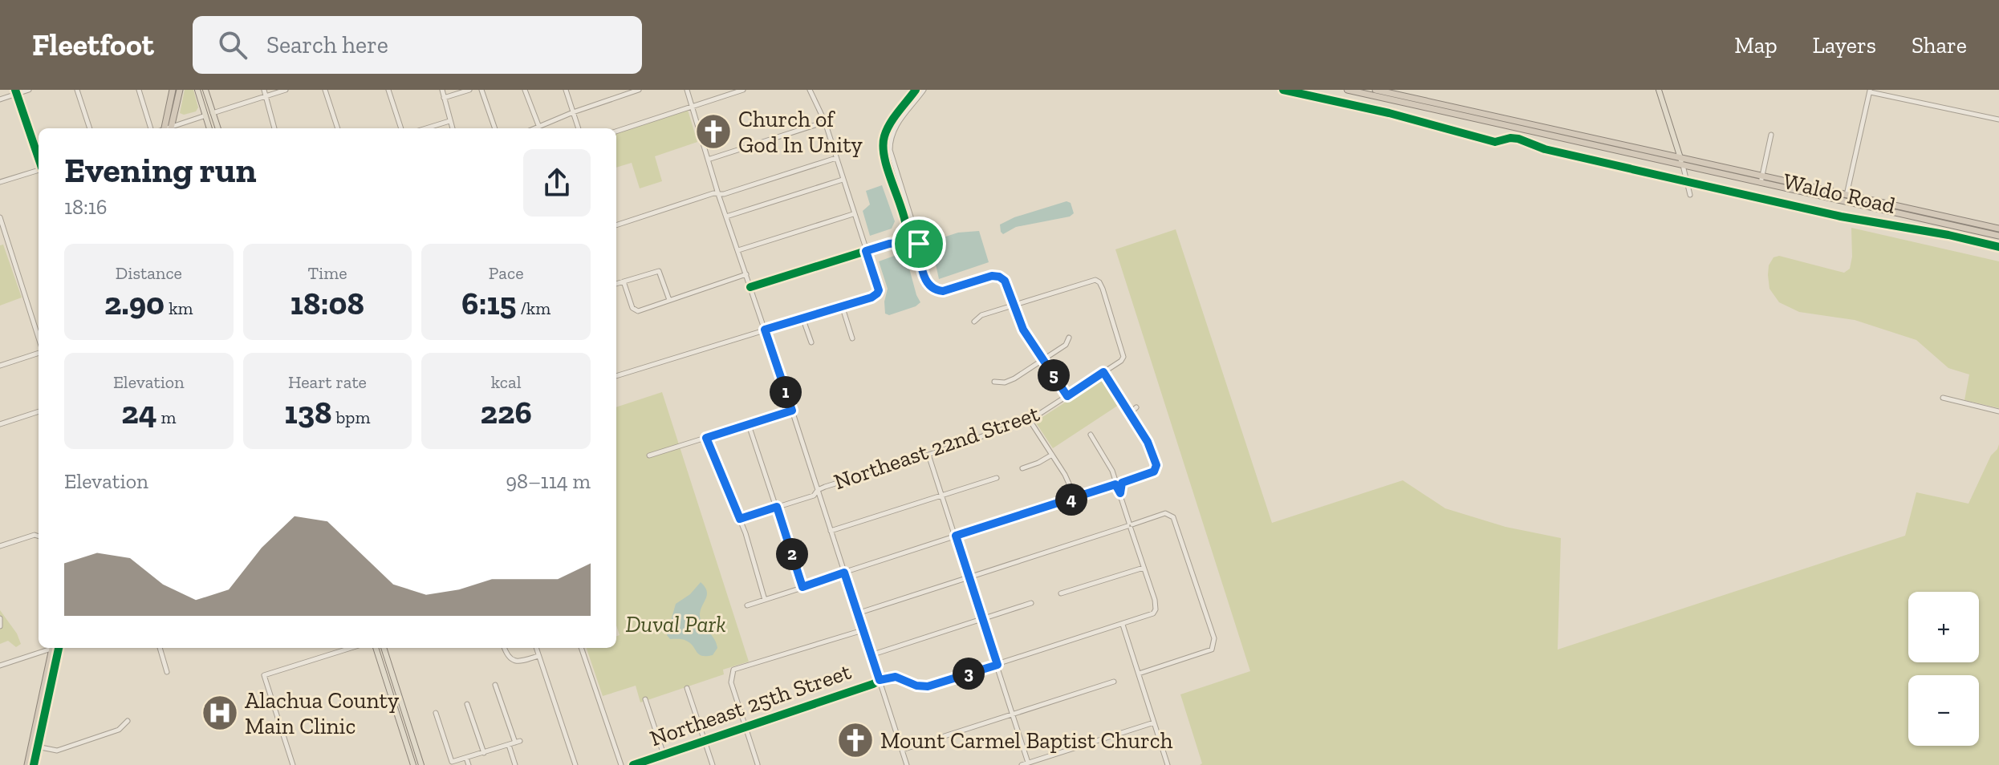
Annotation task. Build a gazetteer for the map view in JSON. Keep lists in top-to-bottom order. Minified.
{"streets":{"highway":["Waldo Road"],"street":["Northeast 22nd Street","Northeast 25th Street"]},"parks":["Duval Park"],"places":{"church":["Church of God In Unity","Mount Carmel Baptist Church"],"hospital":["Alachua County Main Clinic"]},"page":{"header":"Fleetfoot","search":"Search here","nav":["Map","Layers","Share"],"heading":["Evening run","18:16"],"stats":[["Distance","2.90 km"],["Time","18:08"],["Pace","6:15 /km"],["Elevation","24 m"],["Heart rate","138 bpm"],["kcal","226"]],"pins":["5","1","4","2","3"],"chart":["Elevation","98–114 m"],"map_buttons":["+","−"]}}
